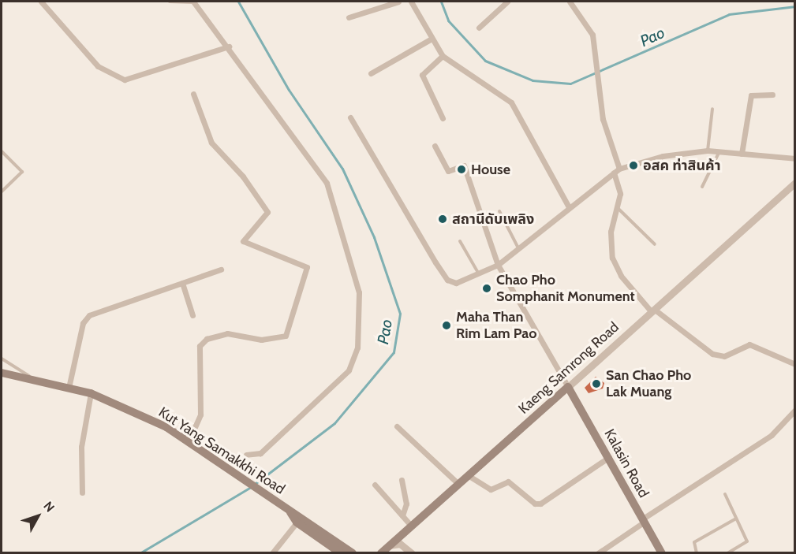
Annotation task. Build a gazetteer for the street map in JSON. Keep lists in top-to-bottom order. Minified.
{"streets":{"main road":["Kaeng Samrong Road","Kut Yang Samakkhi Road","Kalasin Road"]},"crossings":[["Kaeng Samrong Road","Kalasin Road"]],"water":["Pao"],"places":["อสค ท่าสินค้า","House","สถานีดับเพลิง","Chao Pho Somphanit Monument","Maha Than Rim Lam Pao","San Chao Pho Lak Muang"],"north":"top right"}
